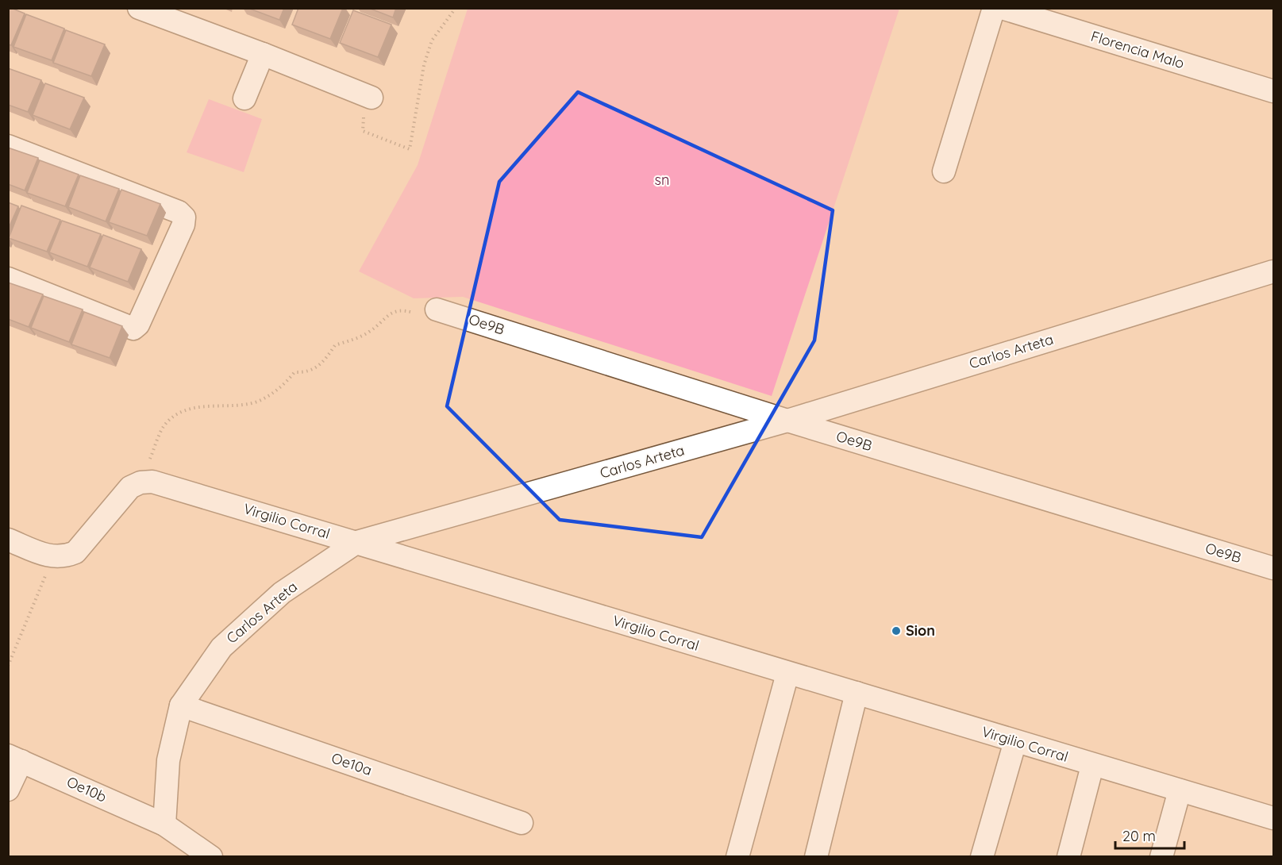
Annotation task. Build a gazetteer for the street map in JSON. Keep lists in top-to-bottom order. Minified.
{"streets":{"street":["Florencia Malo","Oe9B","Carlos Arteta","Virgilio Corral","Oe10a","Oe10b"]},"crossings":[["Oe9B","Carlos Arteta"],["Carlos Arteta","Virgilio Corral"],["Carlos Arteta","Oe10a"],["Carlos Arteta","Oe10b"]],"parks":["sn"],"places":["Sion"],"scale_bar":"20 m"}
